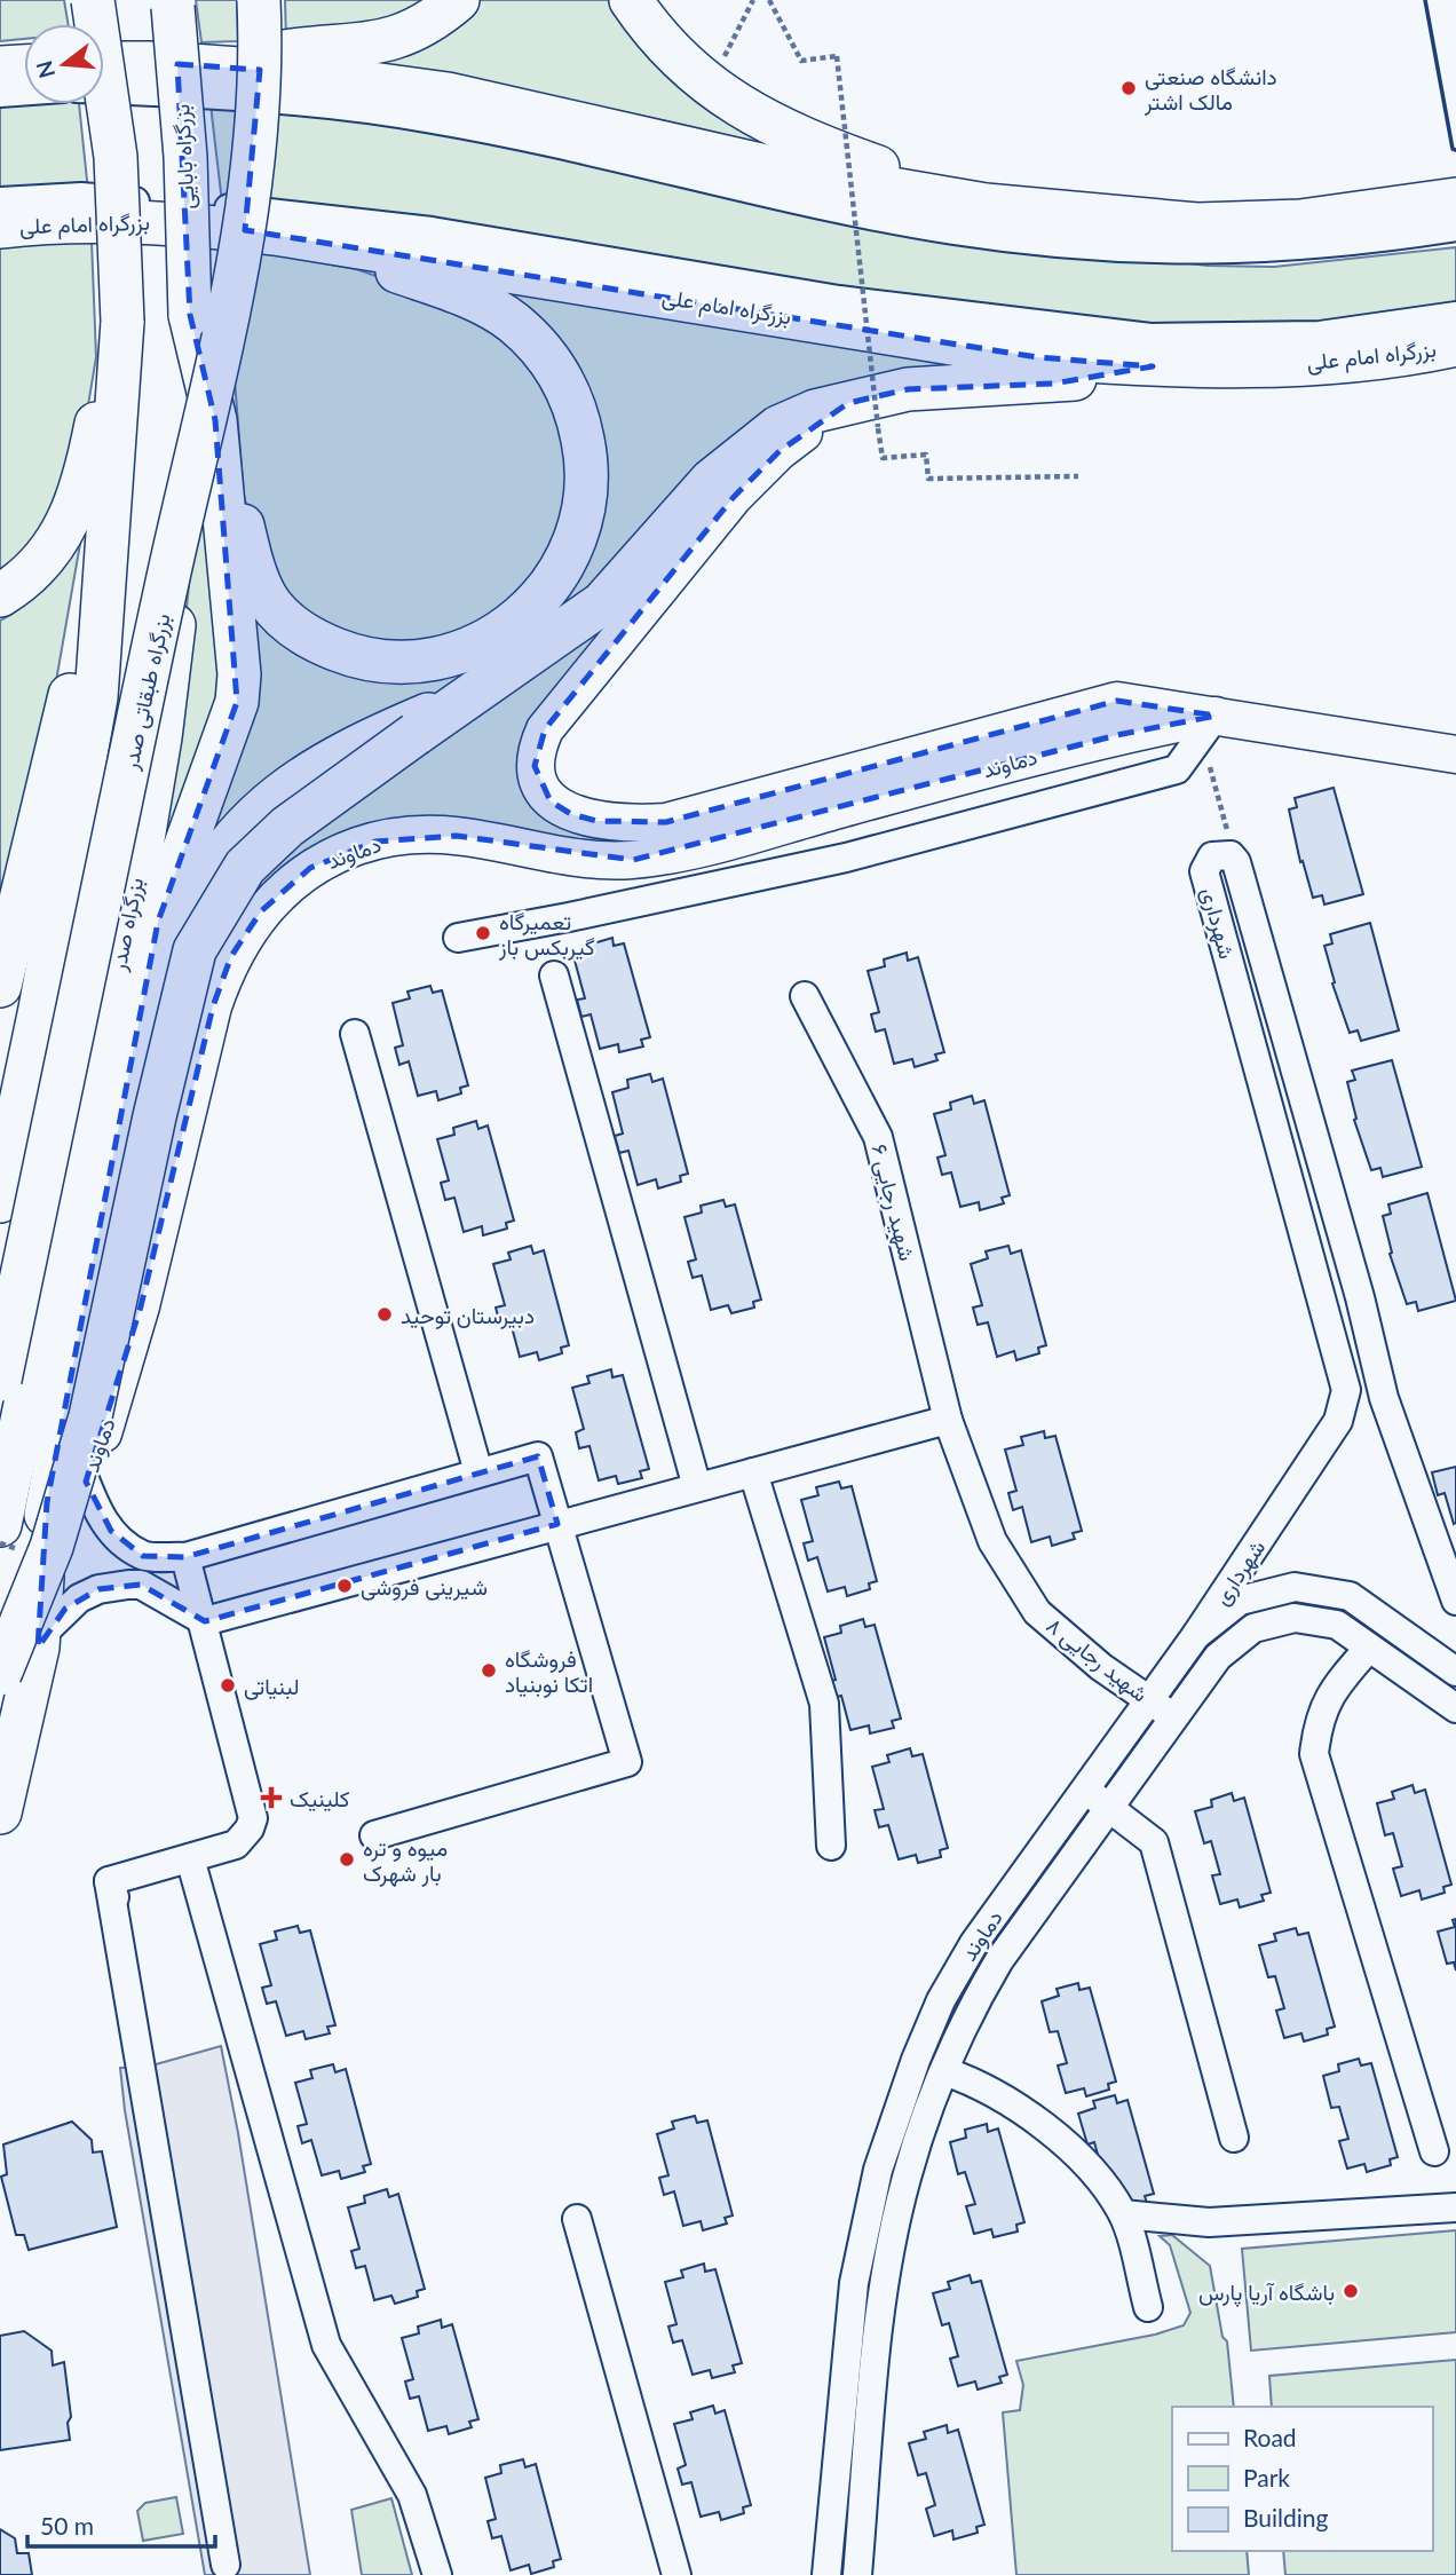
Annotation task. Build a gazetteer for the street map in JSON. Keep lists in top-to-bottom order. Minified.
{"streets":{"highway":["بزرگراه بابایی","بزرگراه امام علی","بزرگراه طبقاتی صدر","بزرگراه صدر"],"main road":["دماوند"],"street":["شهرداری","شهید رجایی ۶","شهید رجایی ۸"]},"crossings":[["بزرگراه بابایی","بزرگراه صدر"],["دماوند","شهرداری"],["دماوند","شهید رجایی ۸"],["شهید رجایی ۶","شهید رجایی ۸"]],"places":{"other":["دانشگاه صنعتی مالک اشتر","تعمیرگاه گیربکس باز","دبیرستان توحید","شیرینی فروشی","فروشگاه اتکا نوبنیاد","لبنیاتی","میوه و تره بار شهرک","باشگاه آریا پارس"],"health":["کلینیک"]},"legend":["Road","Park","Building"],"scale_bar":"50 m","north":"left"}
